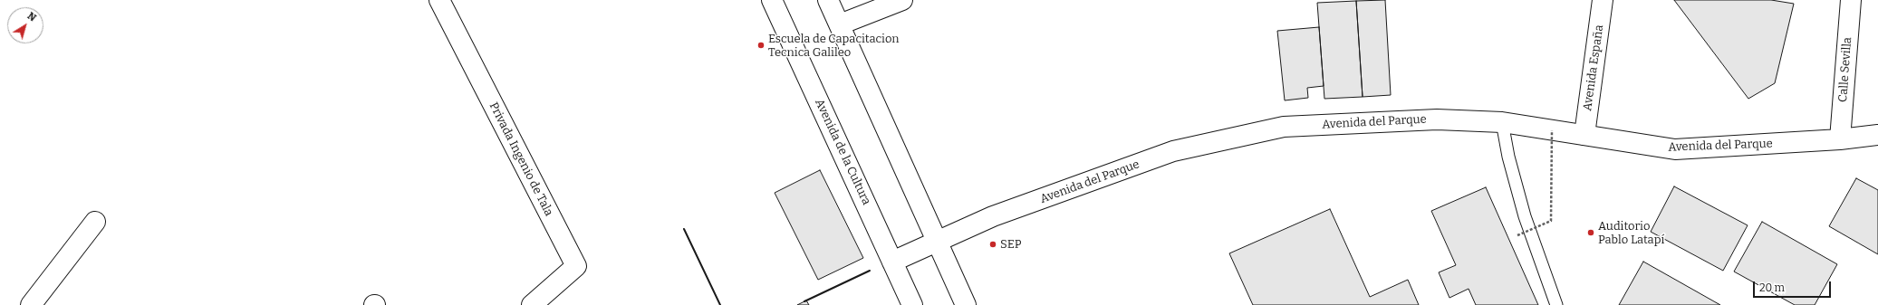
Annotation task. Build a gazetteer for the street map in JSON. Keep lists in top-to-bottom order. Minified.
{"streets":{"street":["Avenida España","Calle Sevilla","Avenida del Parque","Avenida de la Cultura","Privada Ingenio de Tala"]},"crossings":[["Avenida España","Avenida del Parque"],["Calle Sevilla","Avenida del Parque"],["Avenida del Parque","Avenida de la Cultura"]],"places":["Escuela de Capacitacion Tecnica Galileo","Auditorio Pablo Latapí","SEP"],"scale_bar":"20 m","north":"top right"}
